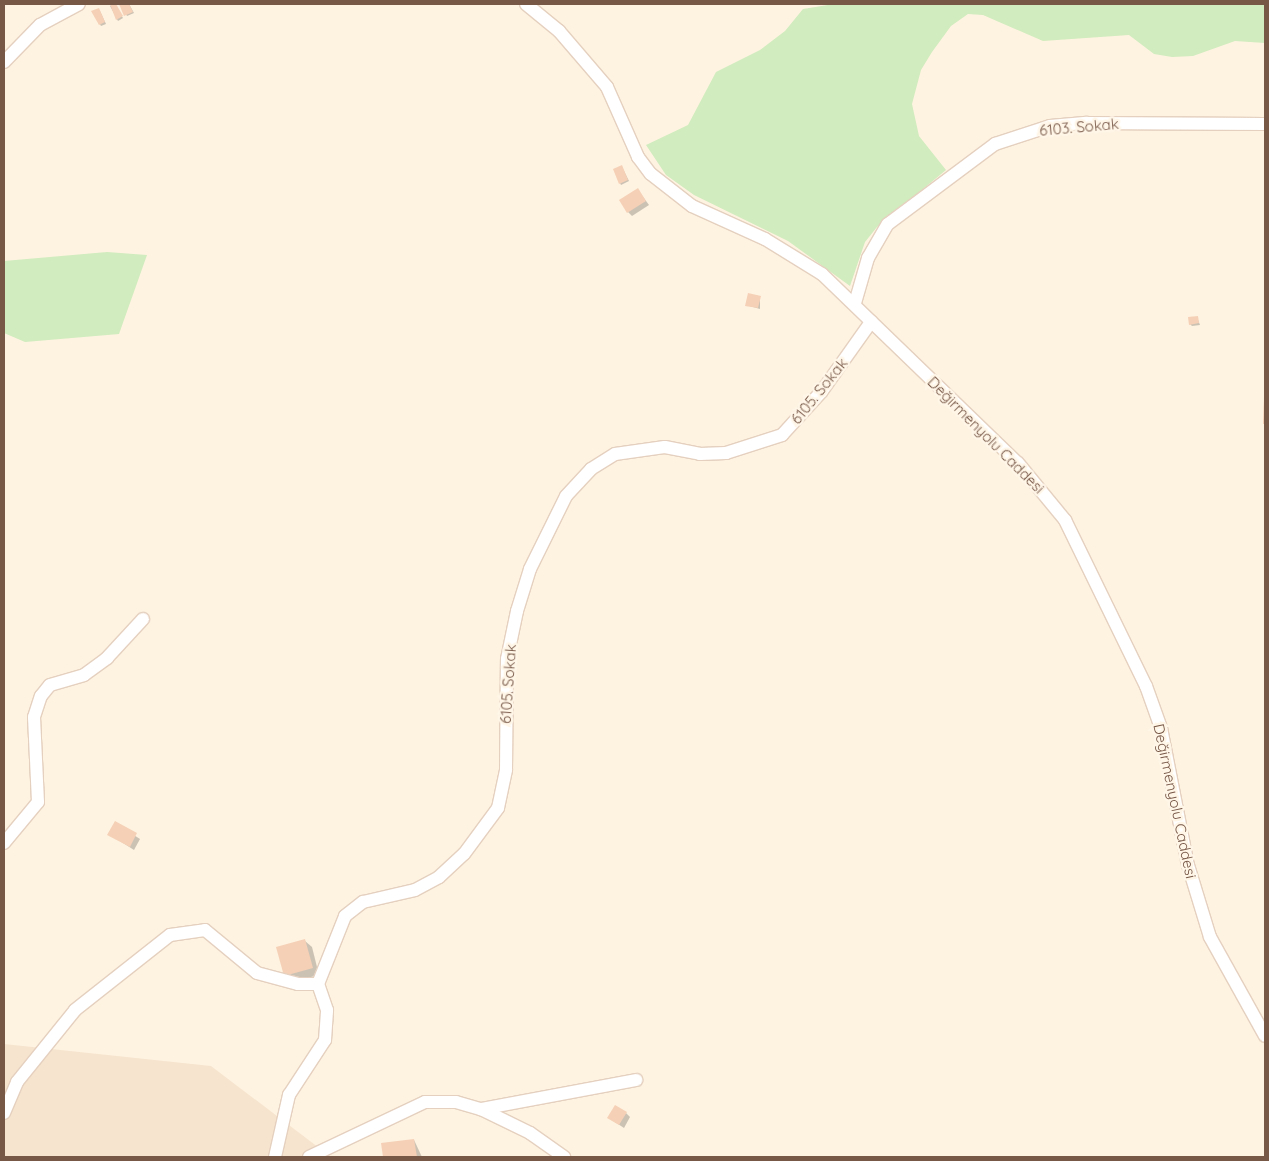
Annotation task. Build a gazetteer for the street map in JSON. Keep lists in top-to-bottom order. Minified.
{"streets":{"street":["6103. Sokak","6105. Sokak","Değirmenyolu Caddesi"]},"crossings":[["6103. Sokak","Değirmenyolu Caddesi"],["6105. Sokak","Değirmenyolu Caddesi"]]}
